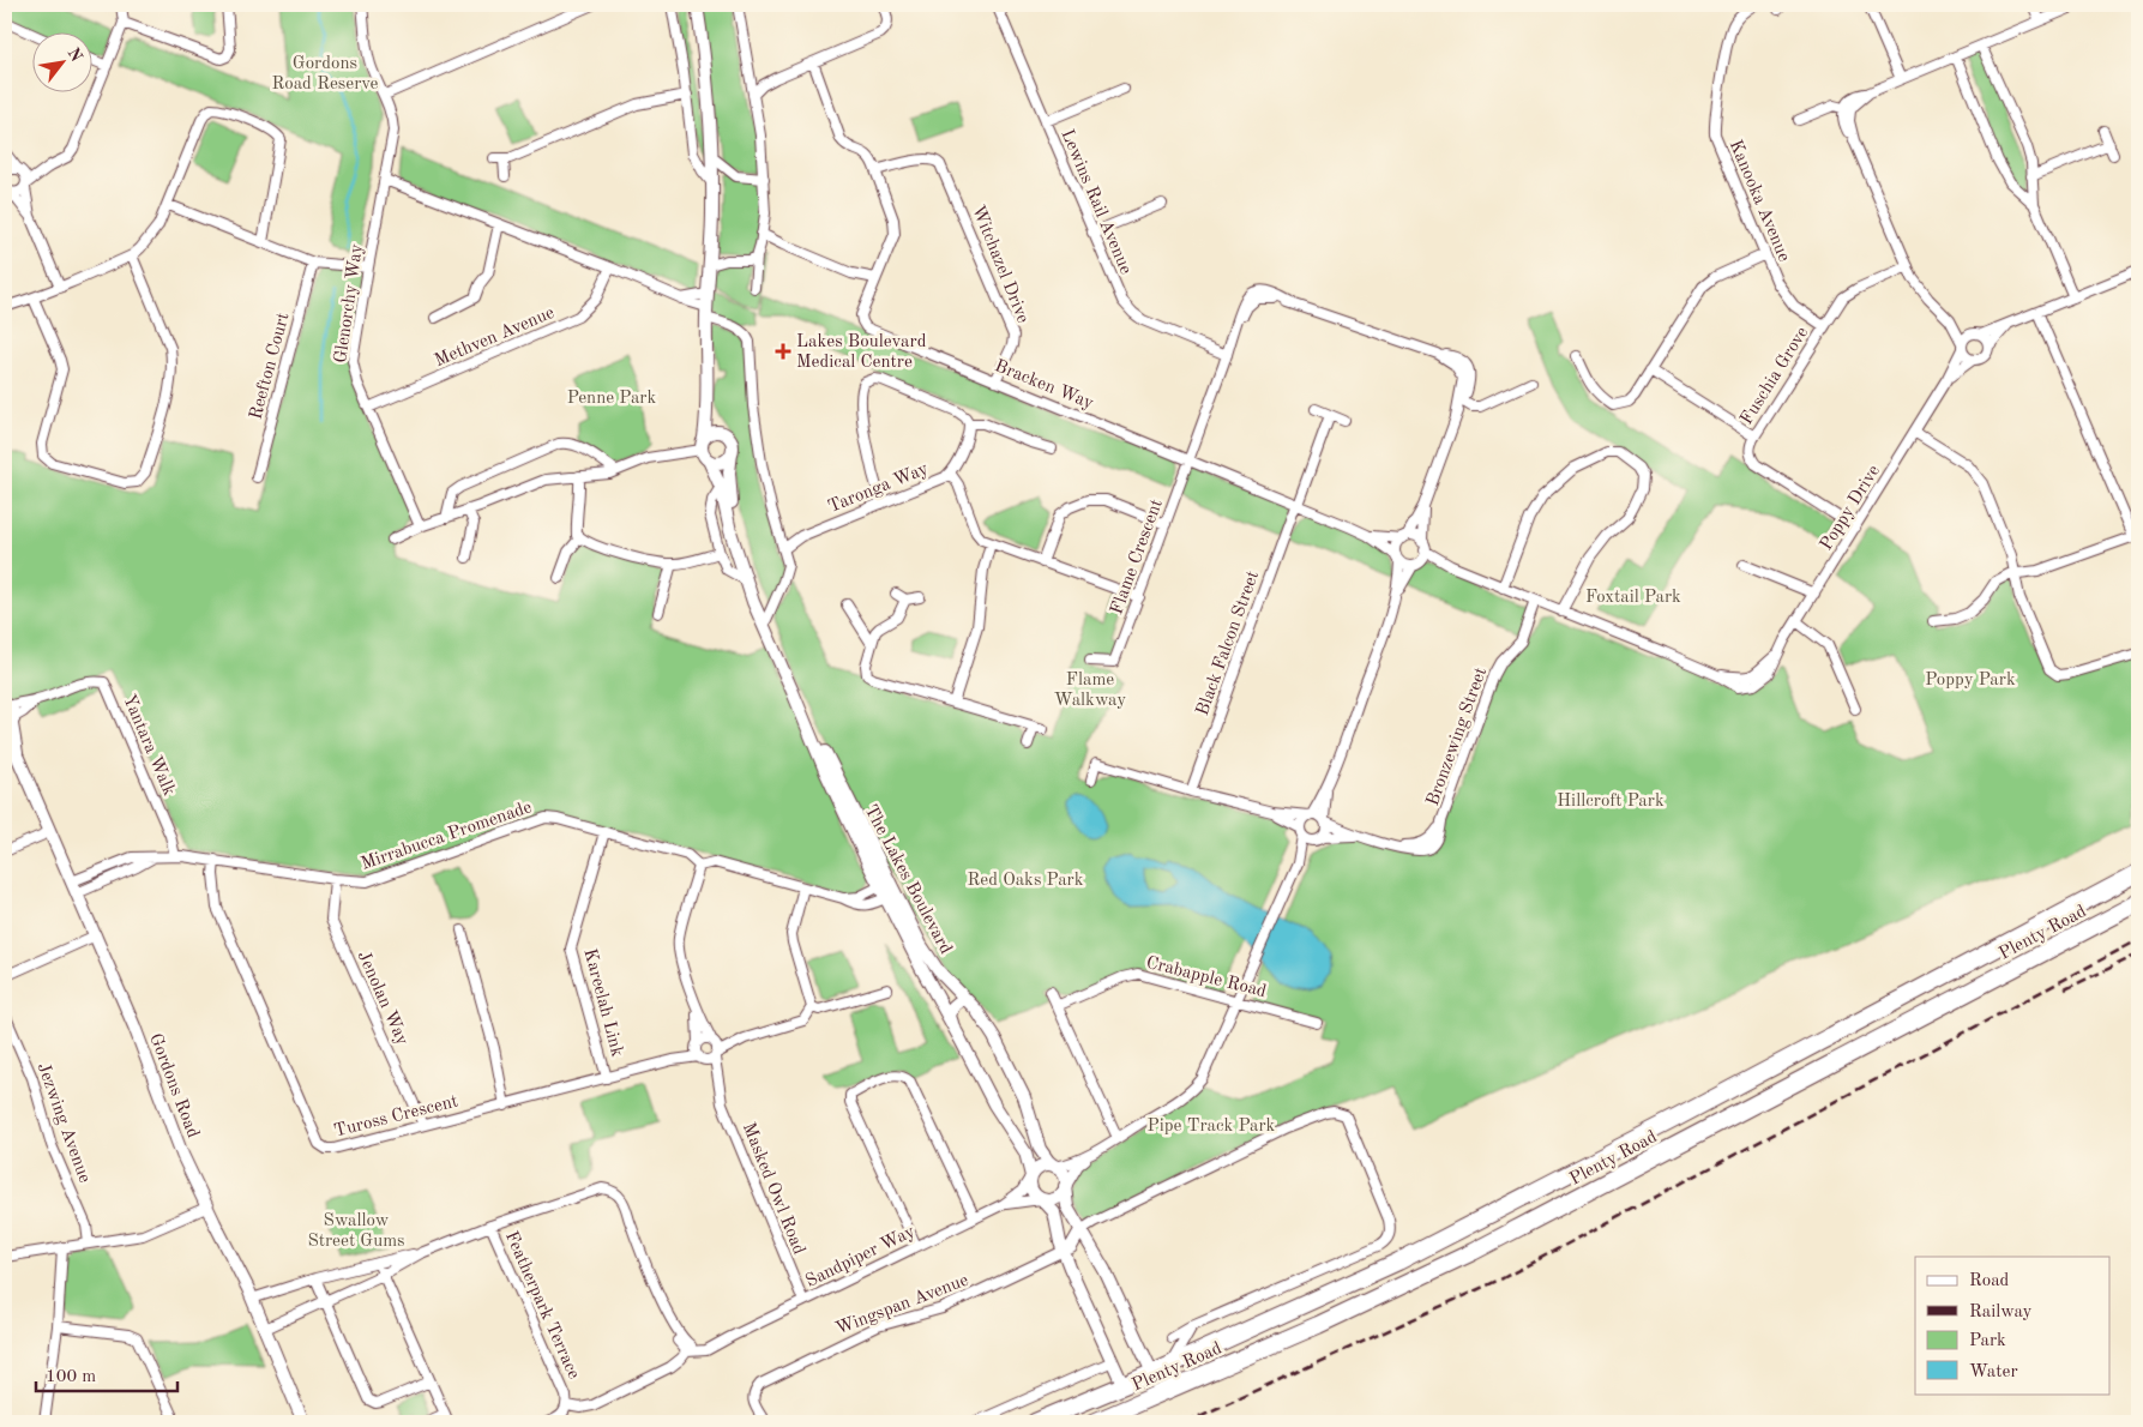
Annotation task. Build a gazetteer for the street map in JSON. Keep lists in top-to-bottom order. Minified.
{"streets":{"highway":["Plenty Road"],"street":["Kanooka Avenue","Lewins Rail Avenue","Witchazel Drive","Glenorchy Way","Methven Avenue","Reefton Court","Fuschia Grove","Bracken Way","Taronga Way","Poppy Drive","Flame Crescent","Black Falcon Street","Bronzewing Street","Yantara Walk","Mirrabucca Promenade","The Lakes Boulevard","Crabapple Road","Jenolan Way","Kareelah Link","Gordons Road","Tuross Crescent","Jezwing Avenue","Masked Owl Road","Sandpiper Way","Wingspan Avenue","Featherpark Terrace"]},"crossings":[["Kanooka Avenue","Fuschia Grove"],["Lewins Rail Avenue","Flame Crescent"],["Witchazel Drive","Bracken Way"],["Glenorchy Way","Methven Avenue"],["Fuschia Grove","Poppy Drive"],["Bracken Way","Flame Crescent"],["Bracken Way","Black Falcon Street"],["Yantara Walk","Mirrabucca Promenade"],["Yantara Walk","Gordons Road"],["Mirrabucca Promenade","The Lakes Boulevard"],["Mirrabucca Promenade","Jenolan Way"],["Mirrabucca Promenade","Kareelah Link"],["Mirrabucca Promenade","Gordons Road"],["Mirrabucca Promenade","Tuross Crescent"],["The Lakes Boulevard","Sandpiper Way"],["Jenolan Way","Tuross Crescent"],["Kareelah Link","Tuross Crescent"],["Masked Owl Road","Sandpiper Way"]],"parks":["Gordons Road Reserve","Penne Park","Foxtail Park","Flame Walkway","Poppy Park","Hillcroft Park","Red Oaks Park","Pipe Track Park","Swallow Street Gums"],"places":{"health":["Lakes Boulevard Medical Centre"]},"legend":["Road","Railway","Park","Water"],"scale_bar":"100 m","north":"top right"}
